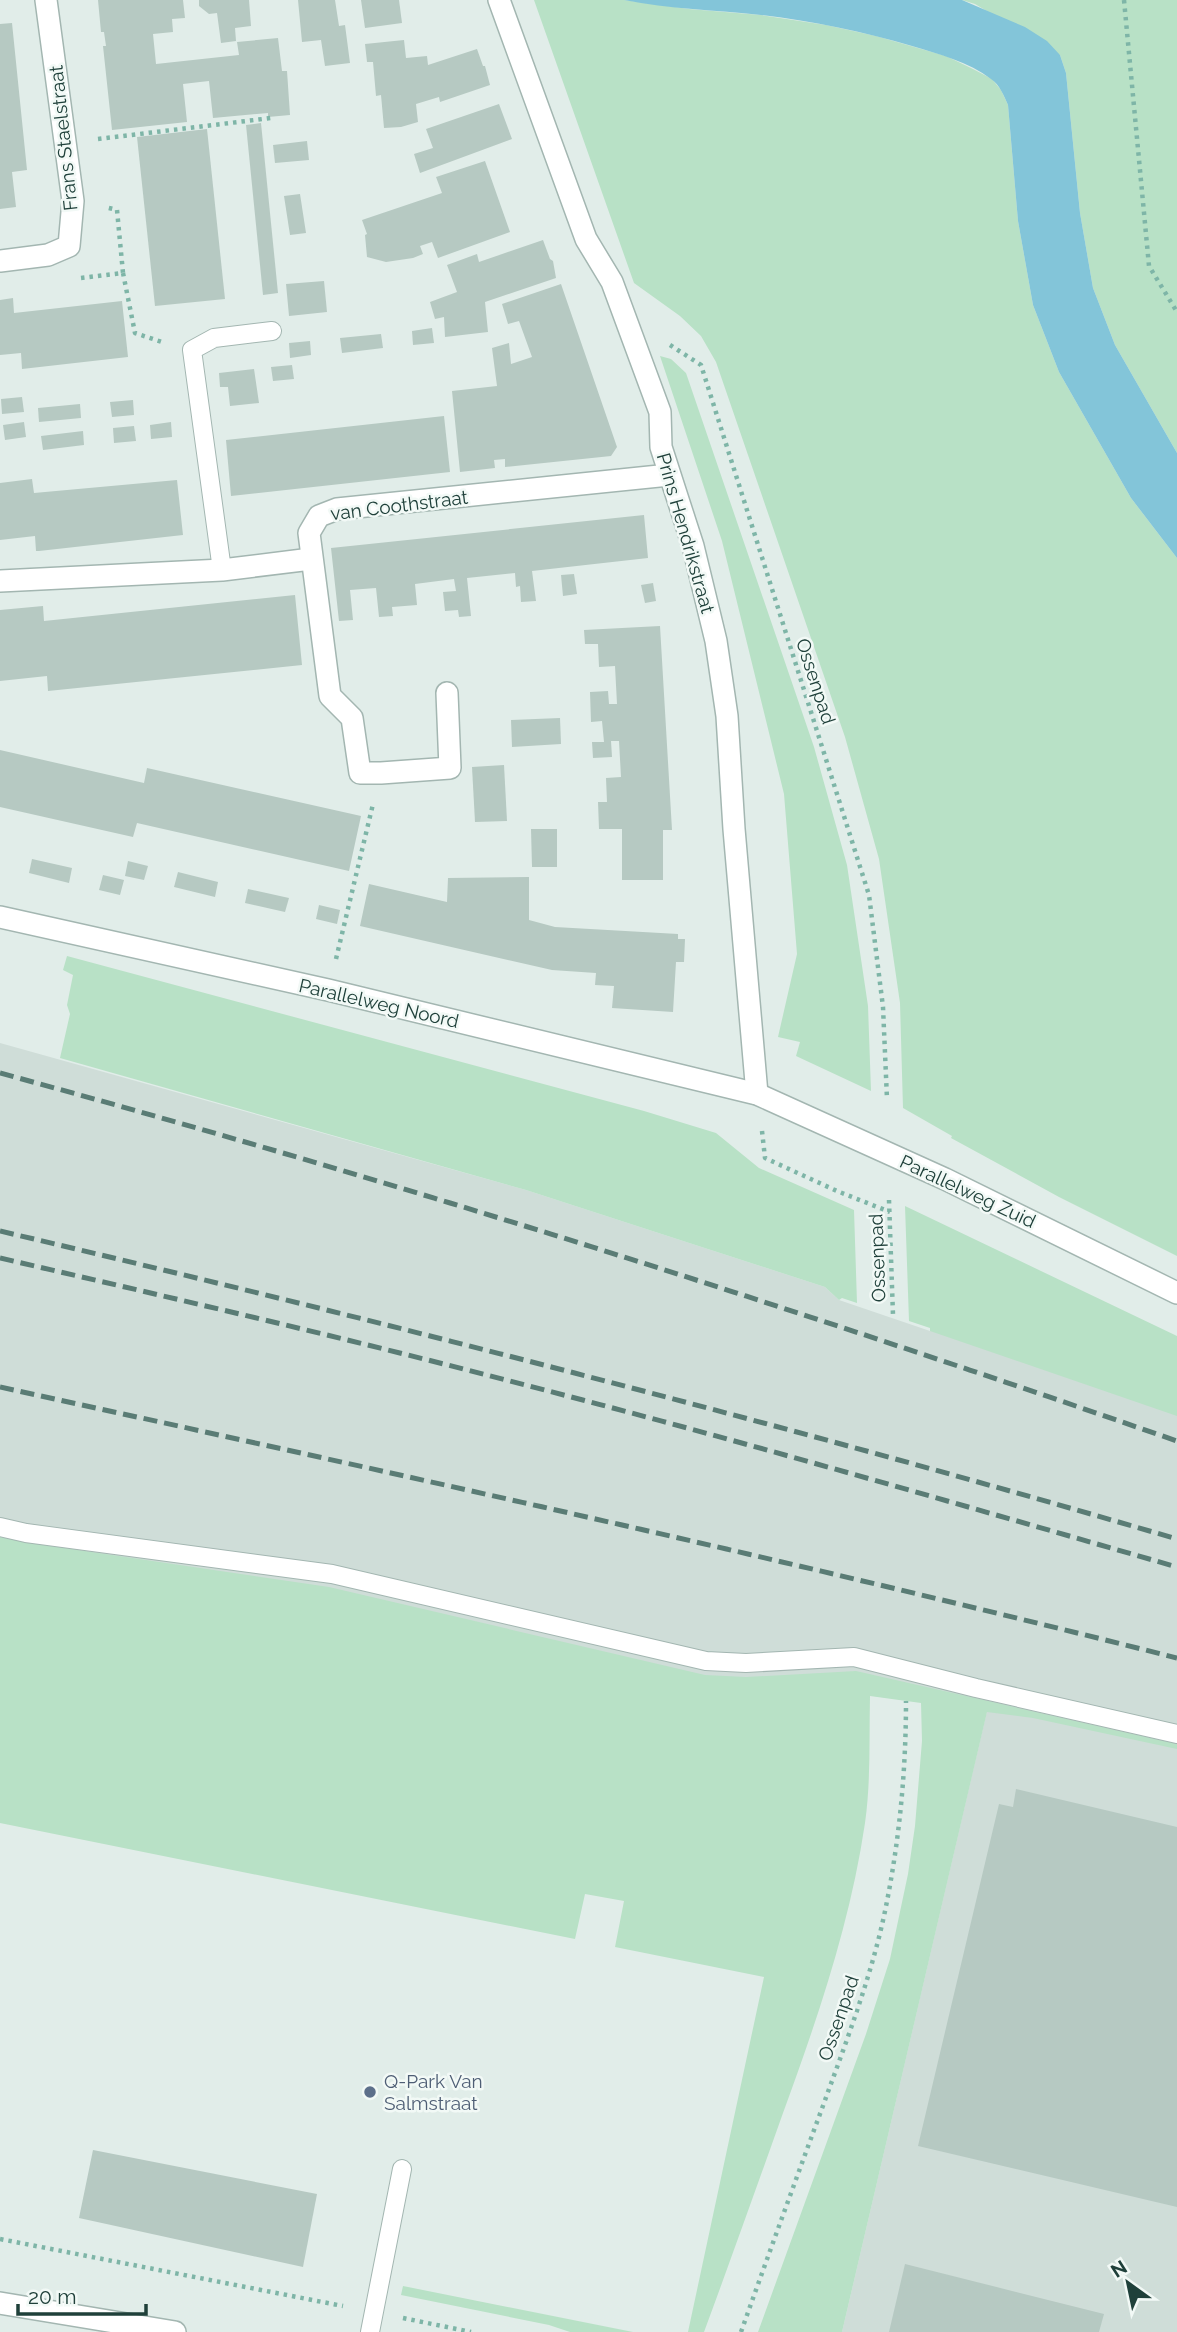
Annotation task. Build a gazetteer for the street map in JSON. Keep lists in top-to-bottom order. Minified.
{"streets":{"street":["Frans Staelstraat","van Coothstraat","Prins Hendrikstraat","Parallelweg Noord","Parallelweg Zuid"],"path":["Ossenpad"]},"crossings":[["van Coothstraat","Prins Hendrikstraat"],["Prins Hendrikstraat","Ossenpad"],["Prins Hendrikstraat","Parallelweg Noord"],["Prins Hendrikstraat","Parallelweg Zuid"],["Parallelweg Noord","Parallelweg Zuid"]],"places":["Q-Park Van Salmstraat"],"scale_bar":"20 m","north":"top left"}
